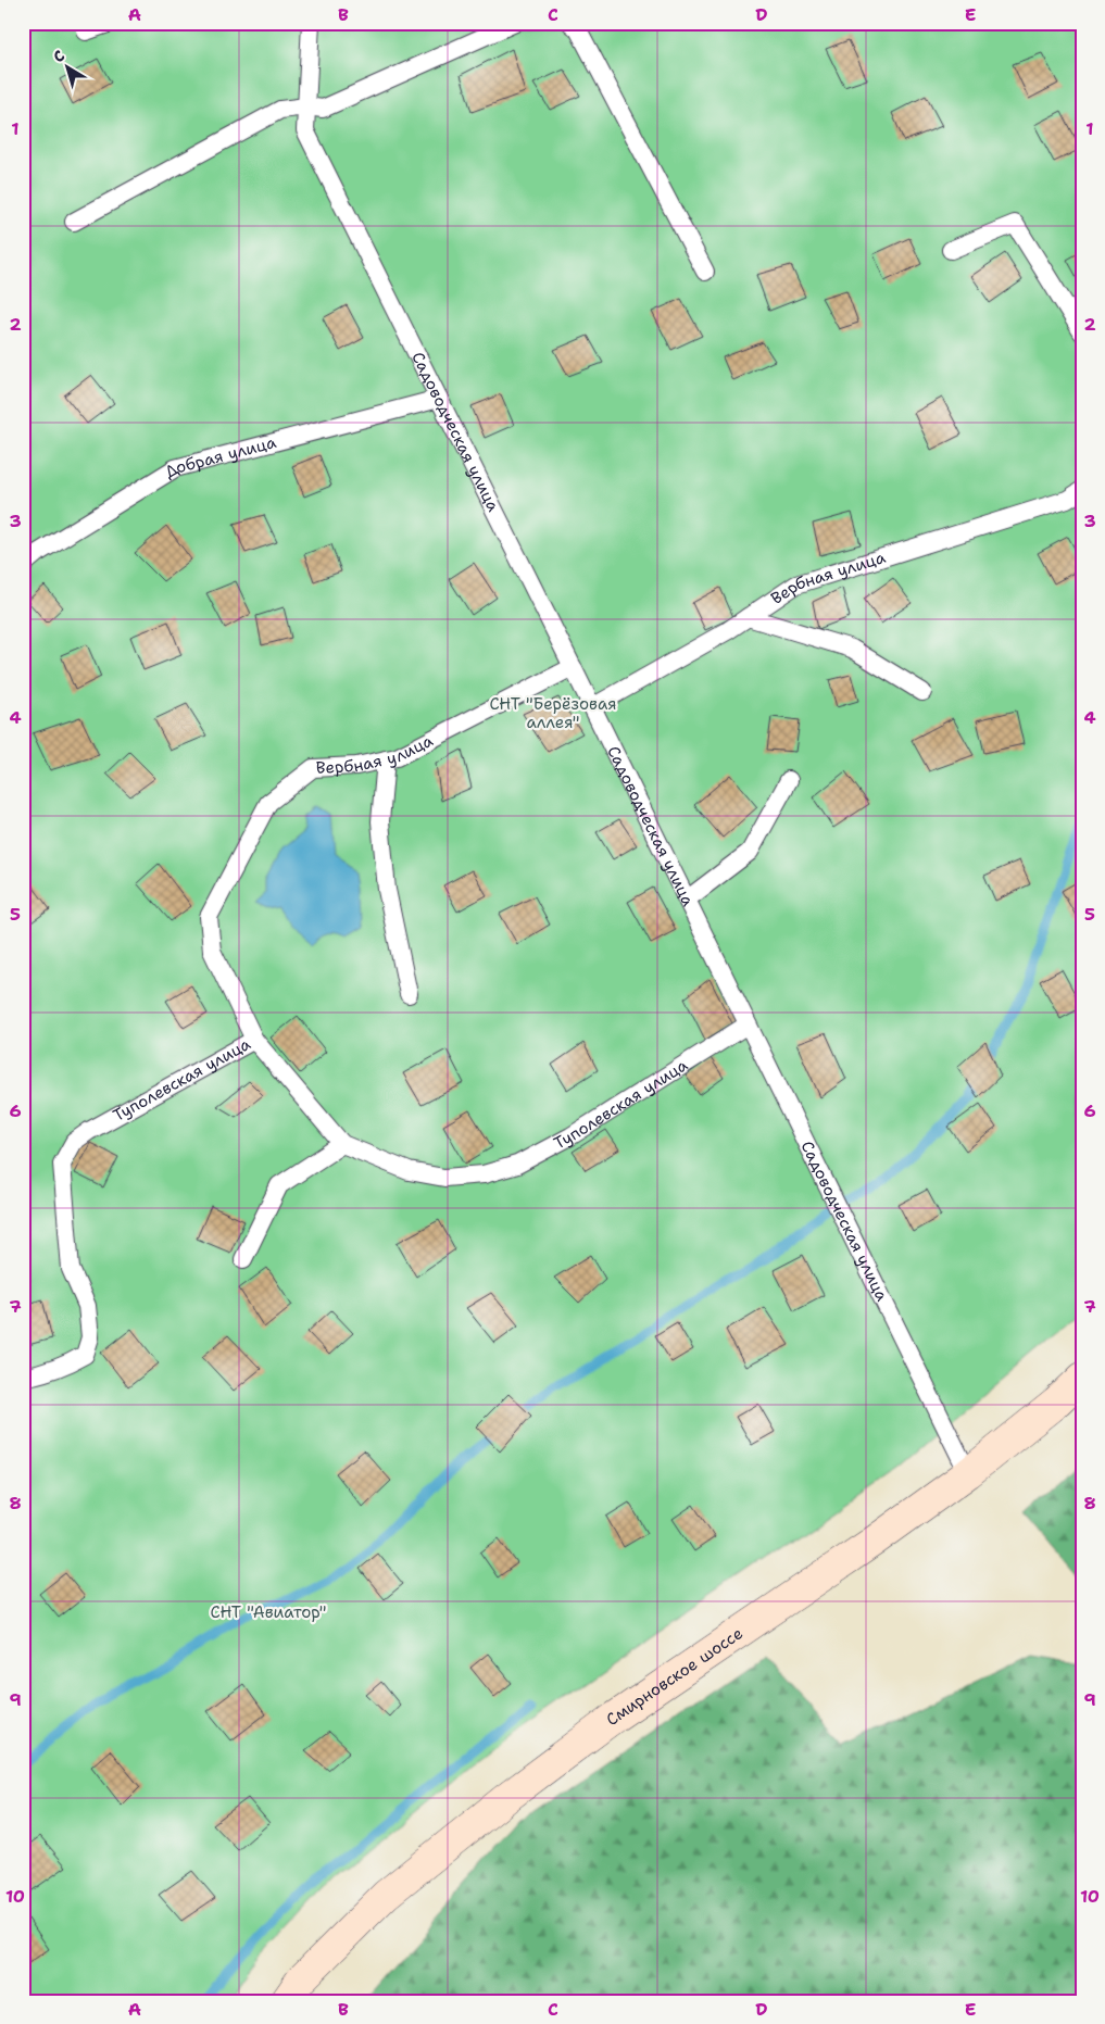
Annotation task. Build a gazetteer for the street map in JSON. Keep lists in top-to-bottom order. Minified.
{"streets":{"main road":["Смирновское шоссе"],"lane":["Садоводческая улица","Добрая улица","Вербная улица","Туполевская улица"]},"crossings":[["Садоводческая улица","Добрая улица"],["Садоводческая улица","Вербная улица"],["Садоводческая улица","Туполевская улица"],["Садоводческая улица","Смирновское шоссе"],["Вербная улица","Туполевская улица"]],"parks":["СНТ \"Берёзовая аллея\"","СНТ \"Авиатор\""],"north":"top left","grid":{"columns":["A","B","C","D","E"],"rows":["1","2","3","4","5","6","7","8","9","10"]}}
